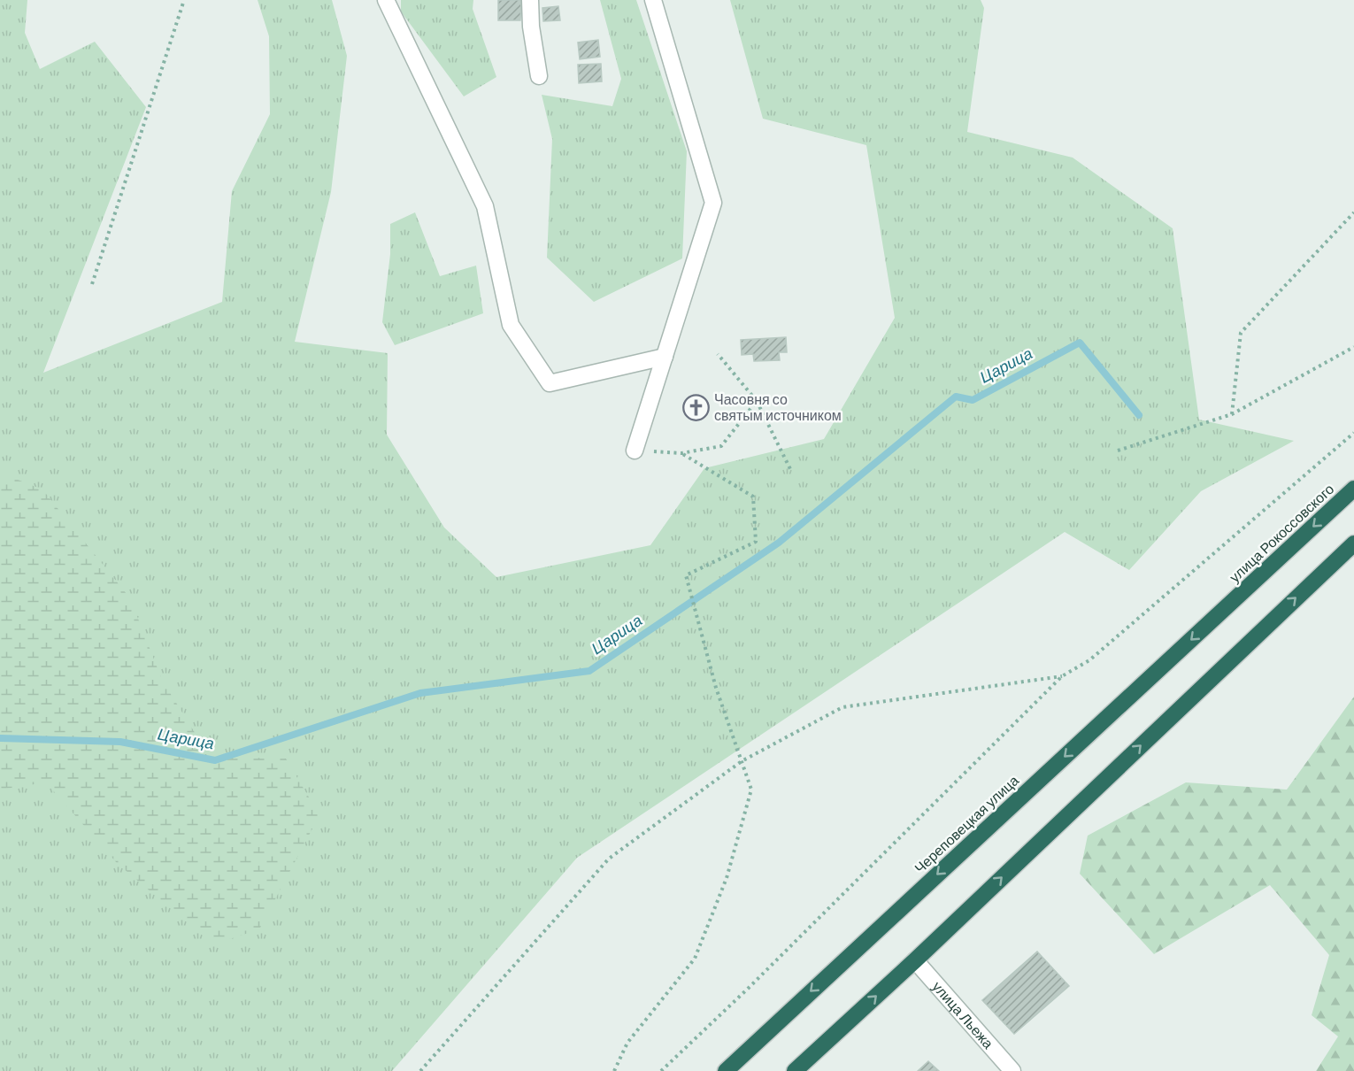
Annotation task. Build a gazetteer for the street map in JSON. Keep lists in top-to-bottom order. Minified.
{"streets":{"highway":["улица Рокоссовского","Череповецкая улица"],"lane":["улица Льежа"]},"crossings":[["улица Рокоссовского","Череповецкая улица"]],"water":["Царица"],"places":{"church":["Часовня со святым источником"]}}
